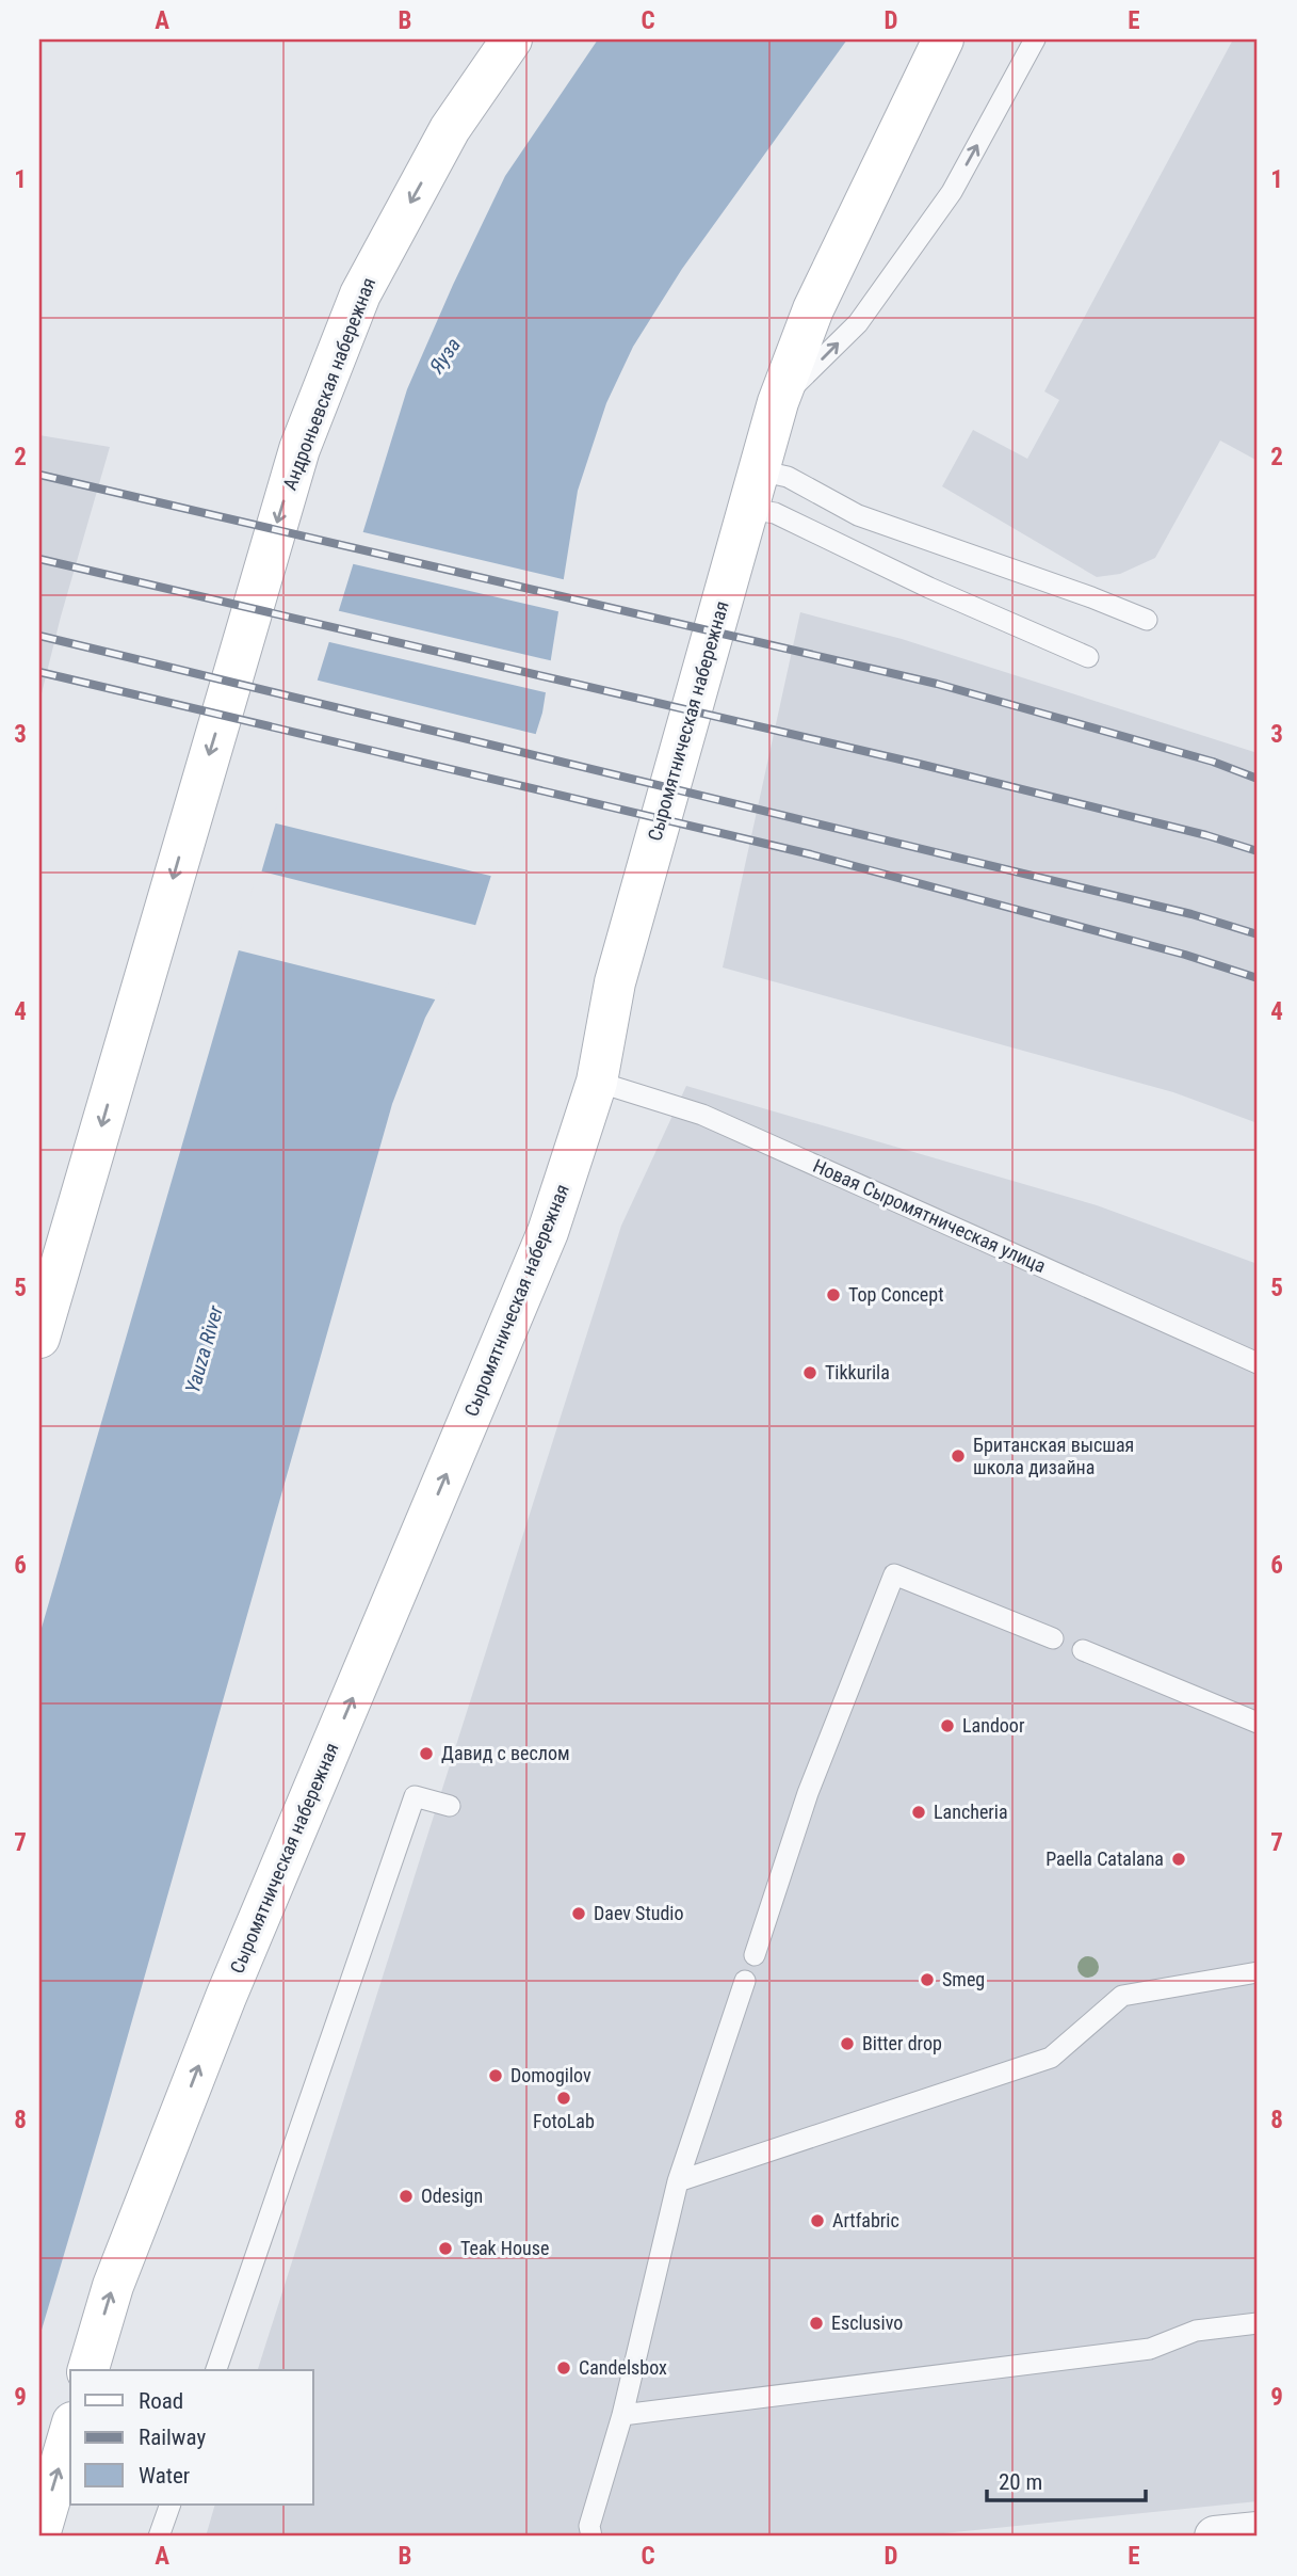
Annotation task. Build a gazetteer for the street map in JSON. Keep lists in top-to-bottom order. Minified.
{"streets":{"main road":["Андроньевская набережная","Сыромятническая набережная"],"lane":["Новая Сыромятническая улица"]},"crossings":[["Сыромятническая набережная","Новая Сыромятническая улица"]],"one_way":["Андроньевская набережная","Сыромятническая набережная"],"water":["Яуза","Yauza River"],"places":["Top Concept","Tikkurila","Британская высшая школа дизайна","Landoor","Давид с веслом","Lancheria","Paella Catalana","Daev Studio","Smeg","Bitter drop","Domogilov","FotoLab","Odesign","Artfabric","Teak House","Esclusivo","Candelsbox"],"legend":["Road","Railway","Water"],"scale_bar":"20 m","grid":{"columns":["A","B","C","D","E"],"rows":["1","2","3","4","5","6","7","8","9"]}}
